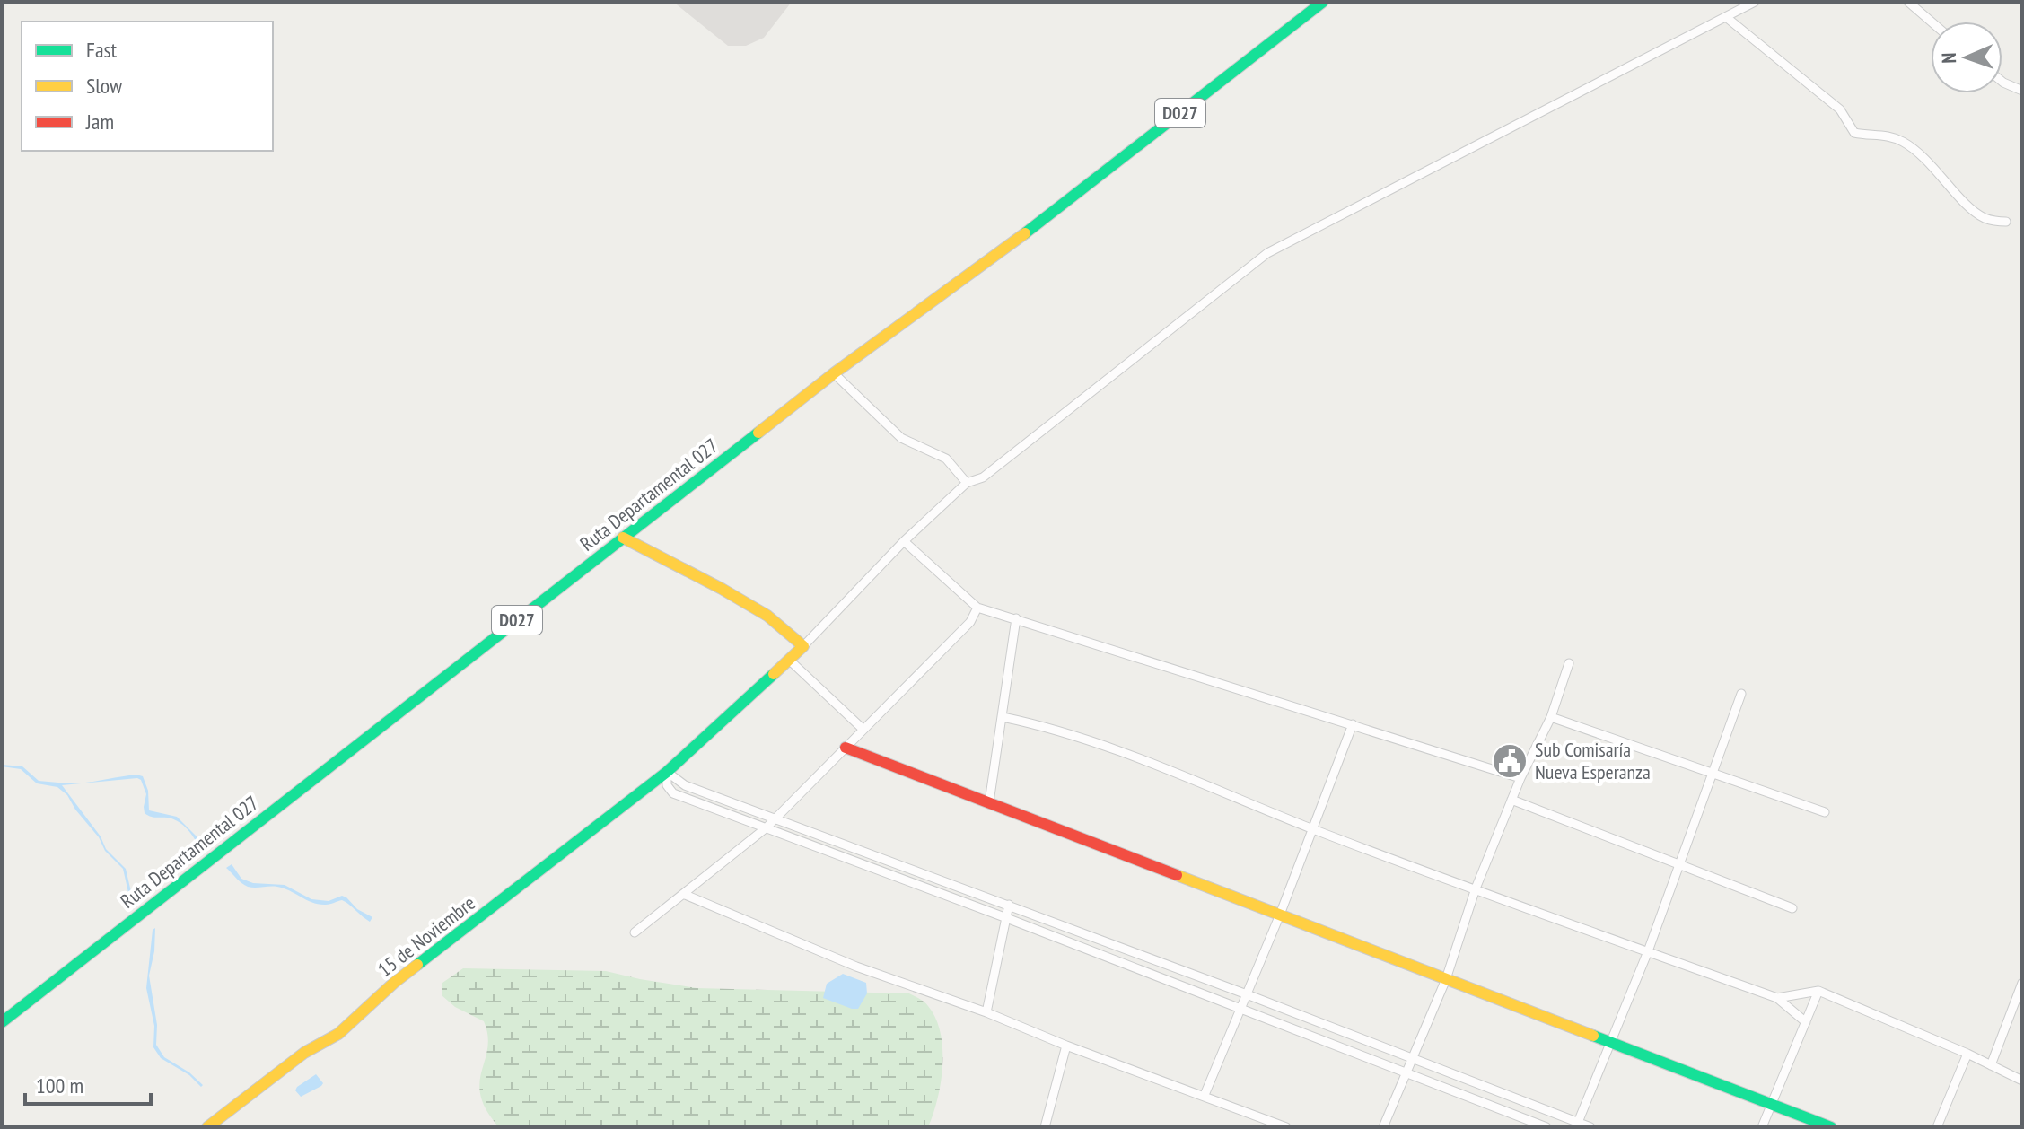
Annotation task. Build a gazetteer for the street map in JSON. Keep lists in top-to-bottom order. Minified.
{"streets":{"street":["D027","Ruta Departamental 027","15 de Noviembre"]},"places":{"public building":["Sub Comisaría Nueva Esperanza"]},"legend":["Fast","Slow","Jam"],"scale_bar":"100 m","north":"left"}
